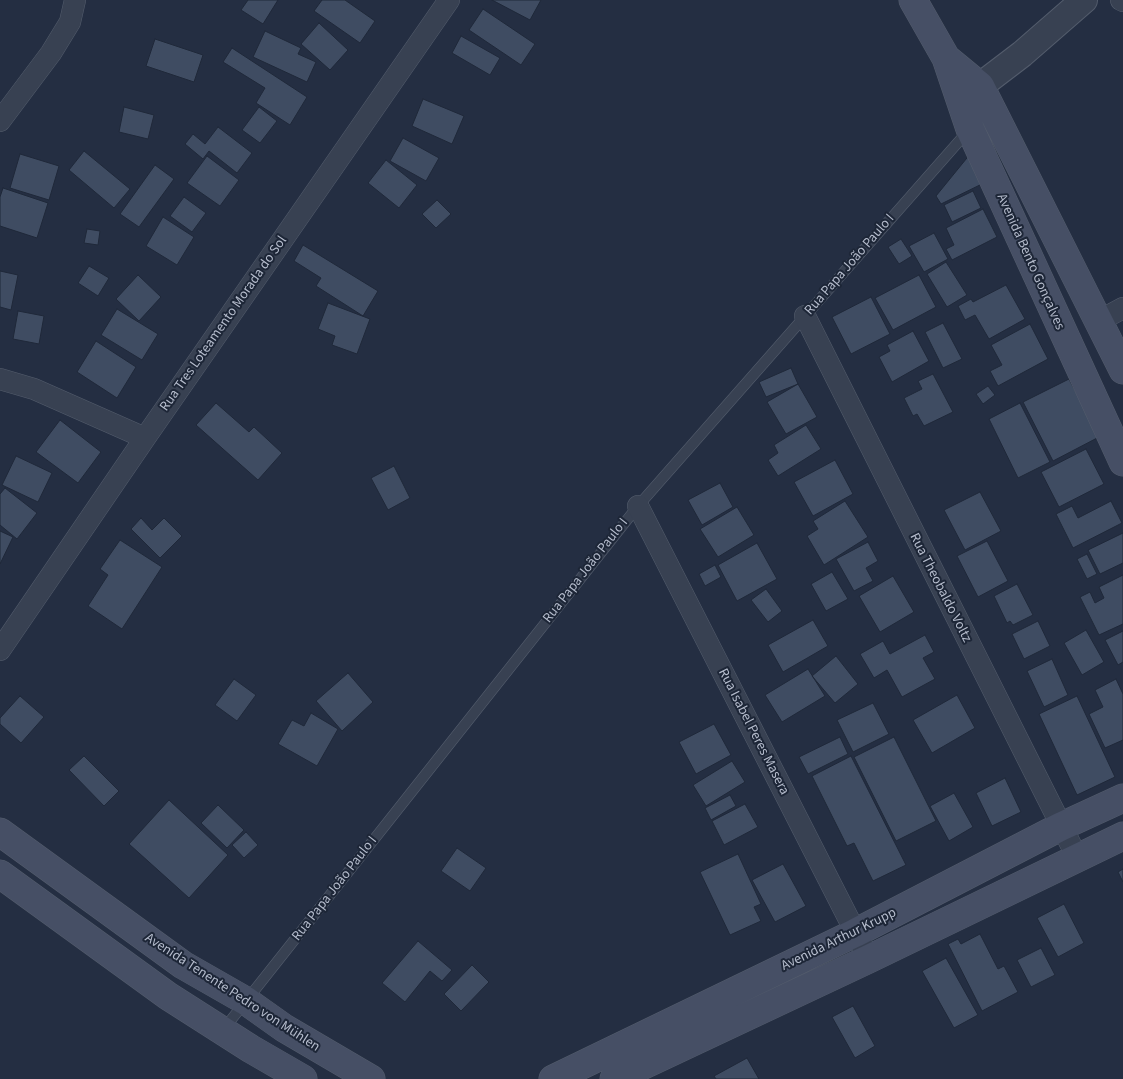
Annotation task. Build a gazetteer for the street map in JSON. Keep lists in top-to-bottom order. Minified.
{"streets":{"main road":["Avenida Bento Gonçalves","Avenida Arthur Krupp","Avenida Tenente Pedro von Mühlen"],"street":["Rua Tres Loteamento Morada do Sol","Rua Theobaldo Voltz","Rua Isabel Peres Masera"],"lane":["Rua Papa João Paulo I"]},"crossings":[["Avenida Bento Gonçalves","Rua Papa João Paulo I"],["Rua Papa João Paulo I","Rua Theobaldo Voltz"],["Rua Papa João Paulo I","Rua Isabel Peres Masera"],["Rua Papa João Paulo I","Avenida Tenente Pedro von Mühlen"],["Rua Theobaldo Voltz","Avenida Arthur Krupp"],["Rua Isabel Peres Masera","Avenida Arthur Krupp"]]}
